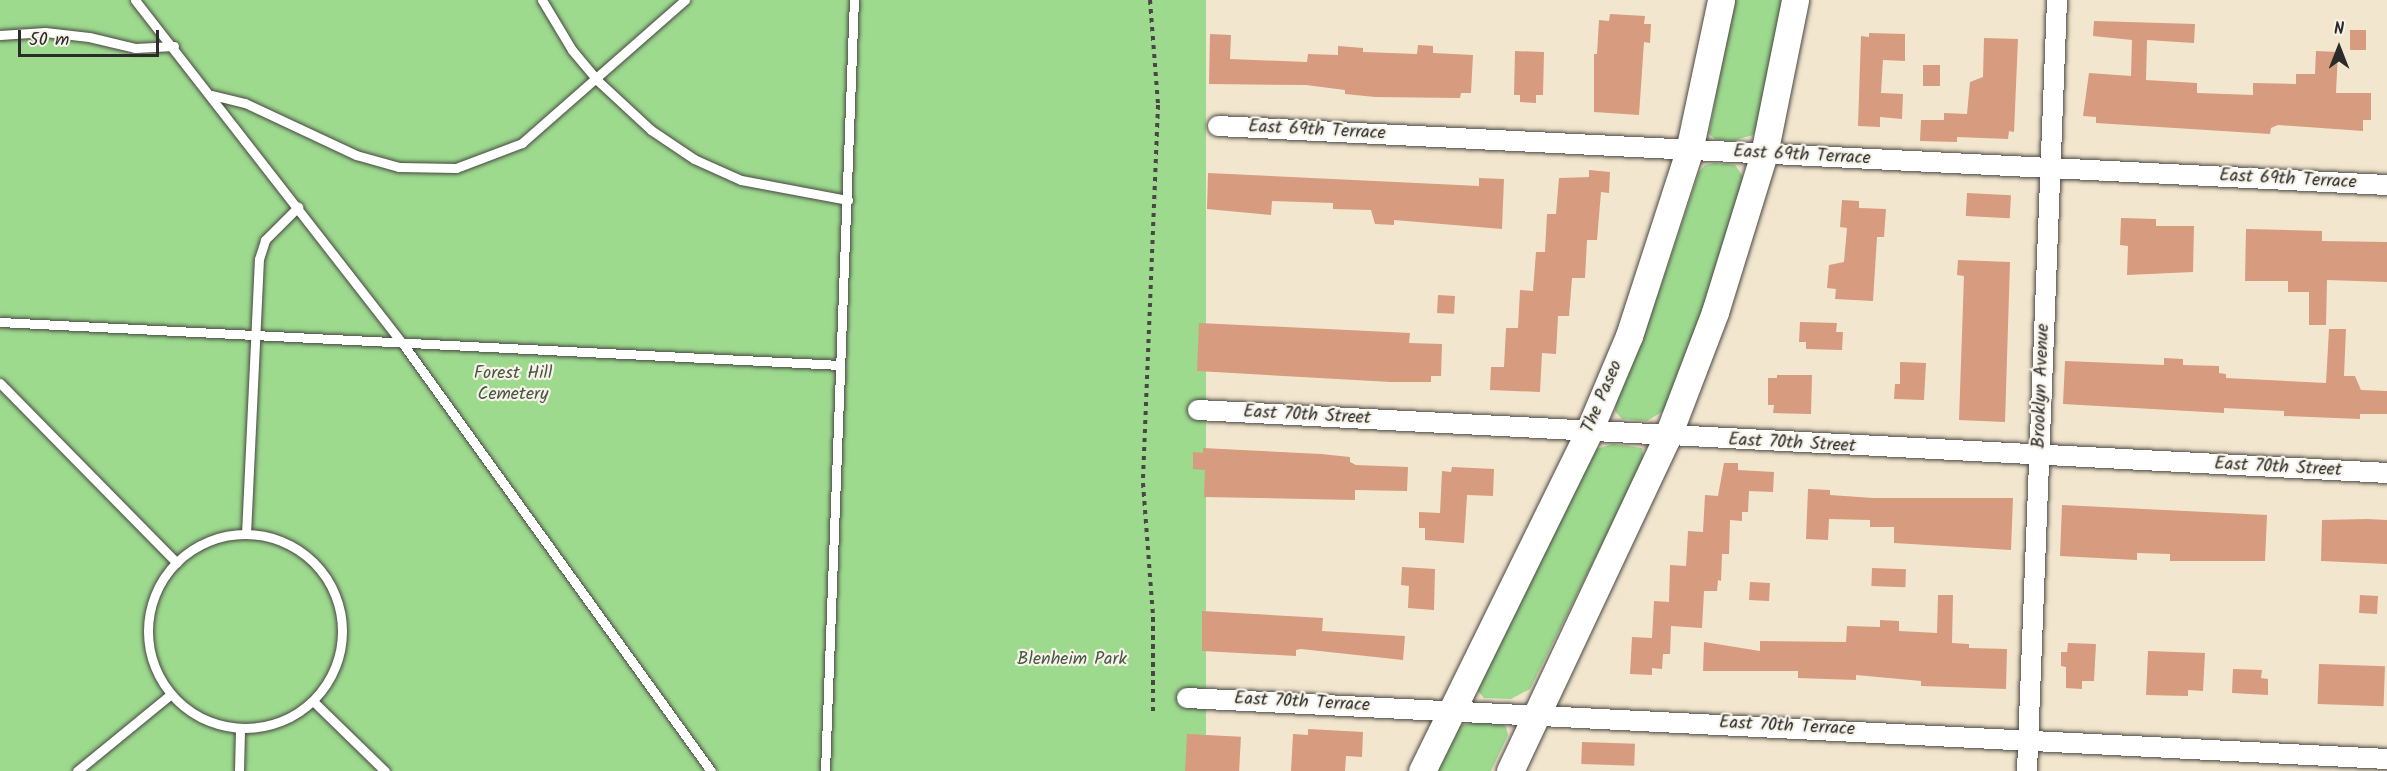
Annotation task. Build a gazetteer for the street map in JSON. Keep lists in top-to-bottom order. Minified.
{"streets":{"main road":["The Paseo"],"street":["East 69th Terrace","Brooklyn Avenue","East 70th Street","East 70th Terrace"]},"crossings":[["East 69th Terrace","Brooklyn Avenue"],["East 69th Terrace","The Paseo"],["Brooklyn Avenue","East 70th Street"],["Brooklyn Avenue","East 70th Terrace"],["The Paseo","East 70th Street"],["The Paseo","East 70th Terrace"]],"parks":["Forest Hill Cemetery","Blenheim Park"],"scale_bar":"50 m","north":"top"}
